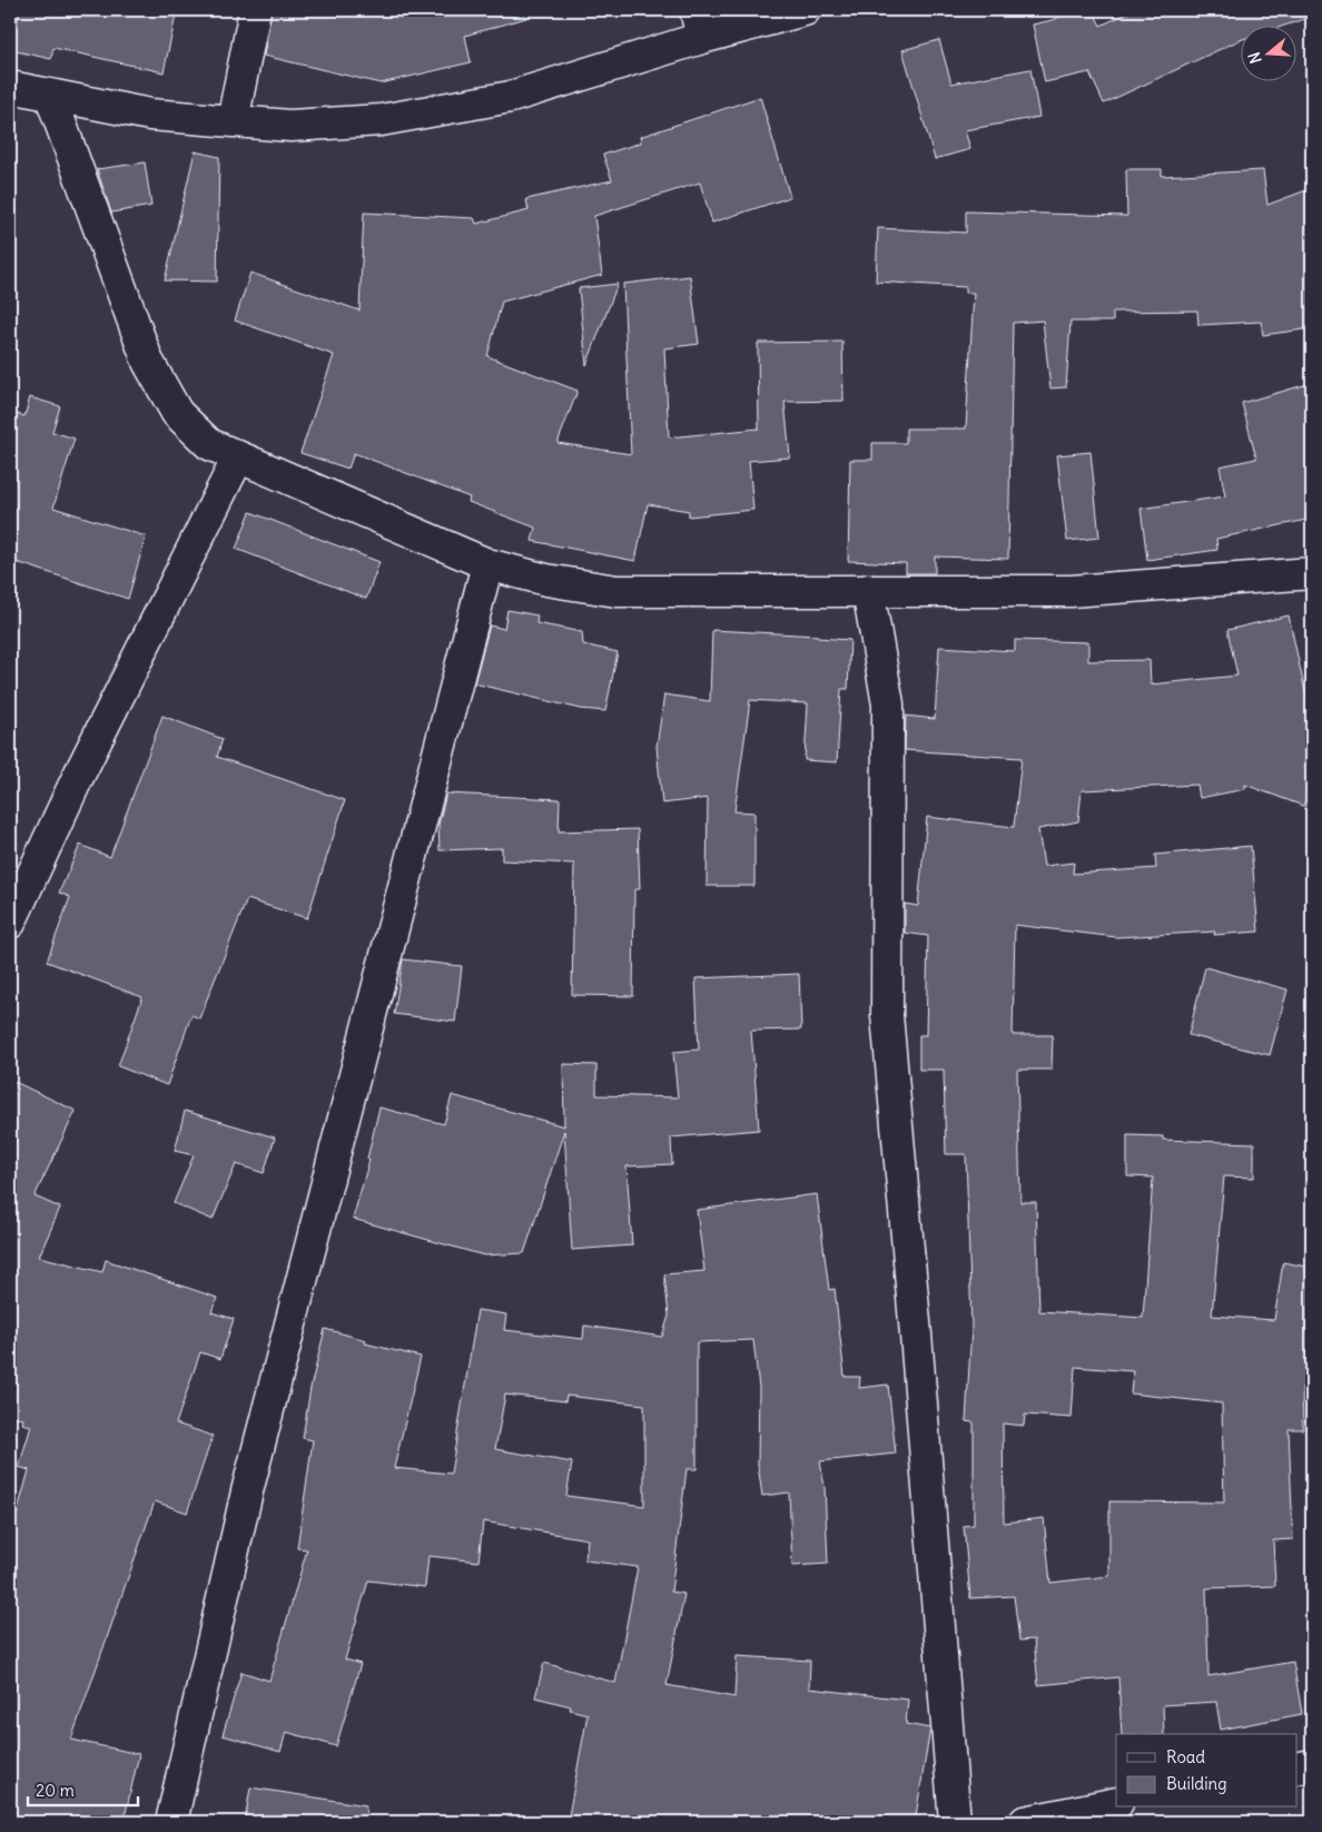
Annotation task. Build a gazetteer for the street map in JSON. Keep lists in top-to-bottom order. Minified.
{"legend":["Road","Building"],"scale_bar":"20 m","north":"left"}
